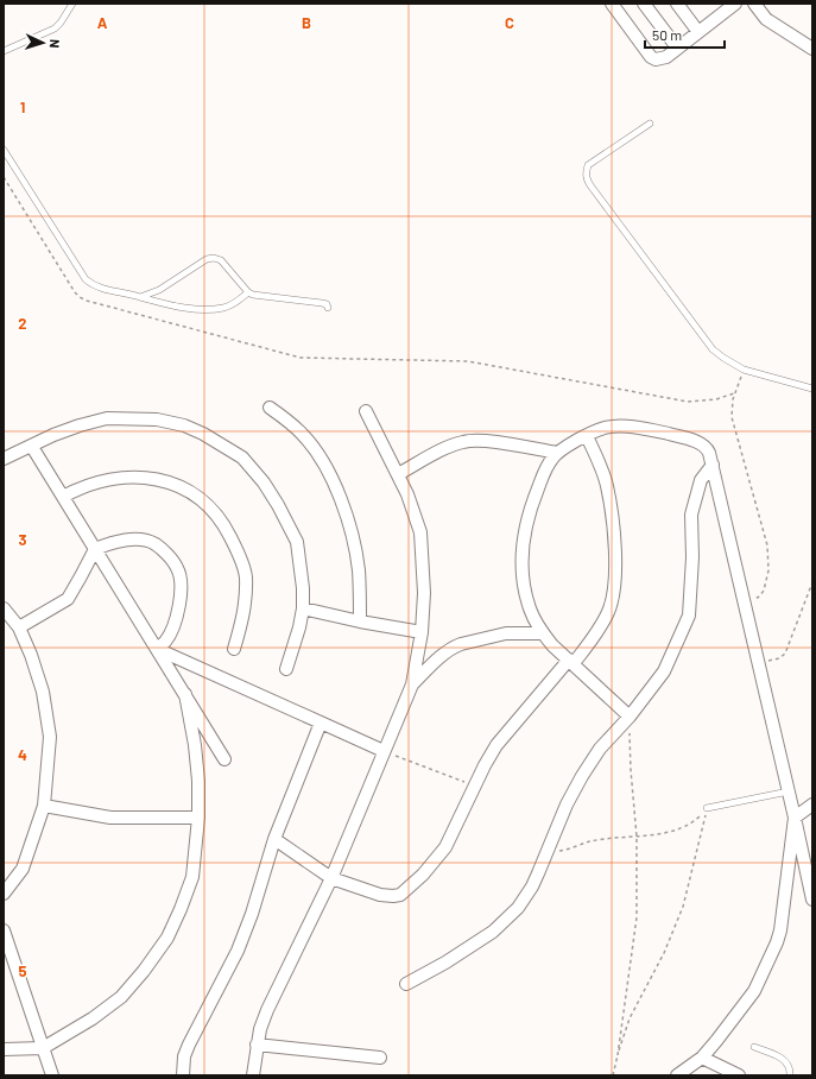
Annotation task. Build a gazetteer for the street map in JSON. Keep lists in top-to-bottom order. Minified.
{"scale_bar":"50 m","north":"right","grid":{"columns":["A","B","C"],"rows":["1","2","3","4","5"]}}
